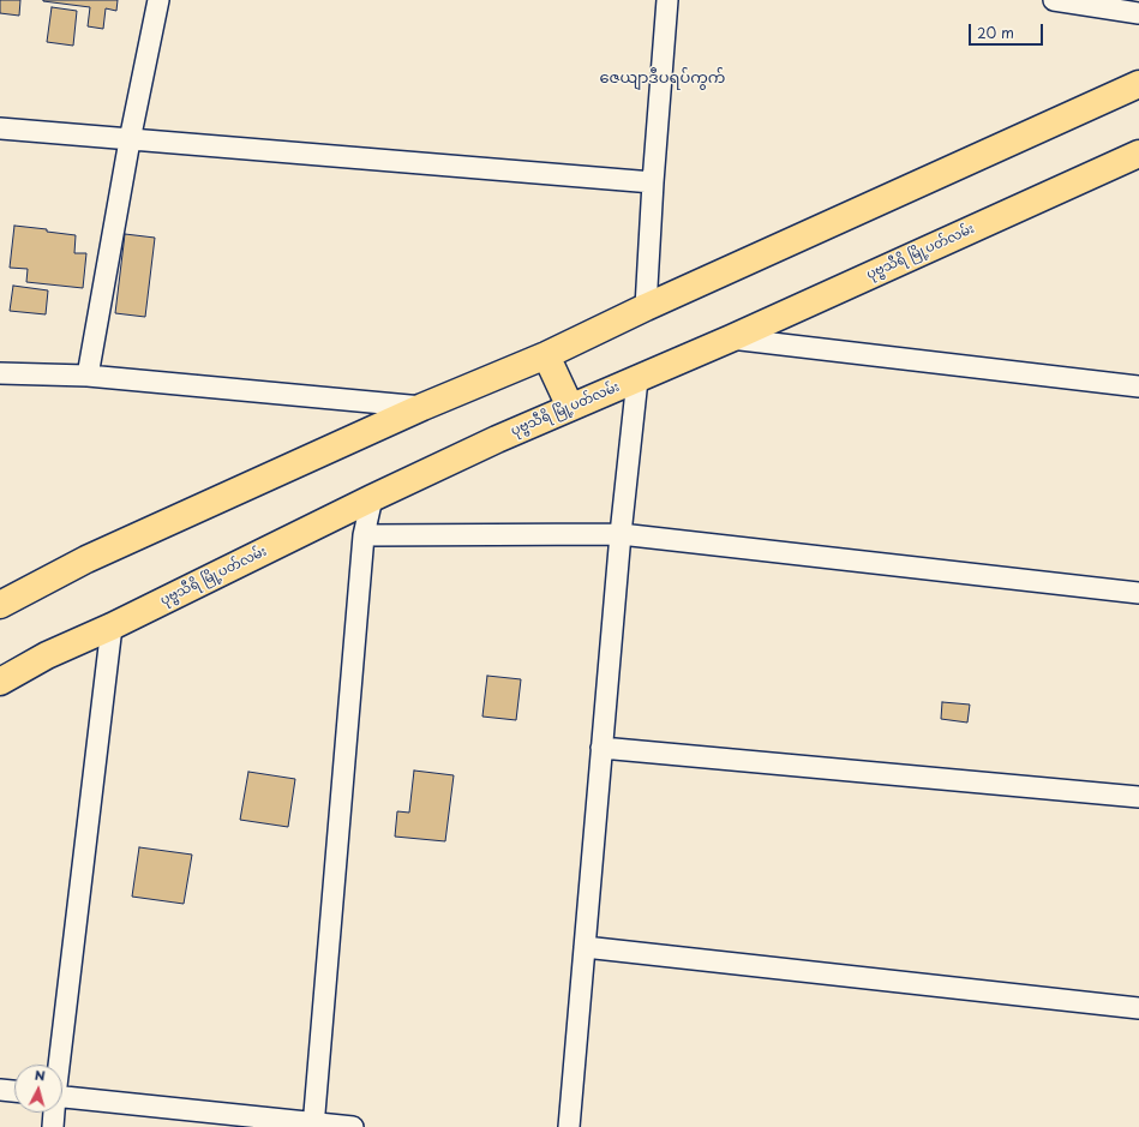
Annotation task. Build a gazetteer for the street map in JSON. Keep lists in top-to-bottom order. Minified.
{"streets":{"main road":["ပုဗ္ဗသီရိ မြို့ပတ်လမ်း"]},"districts":["ဇေယျာဒီပရပ်ကွက်"],"scale_bar":"20 m","north":"top"}
